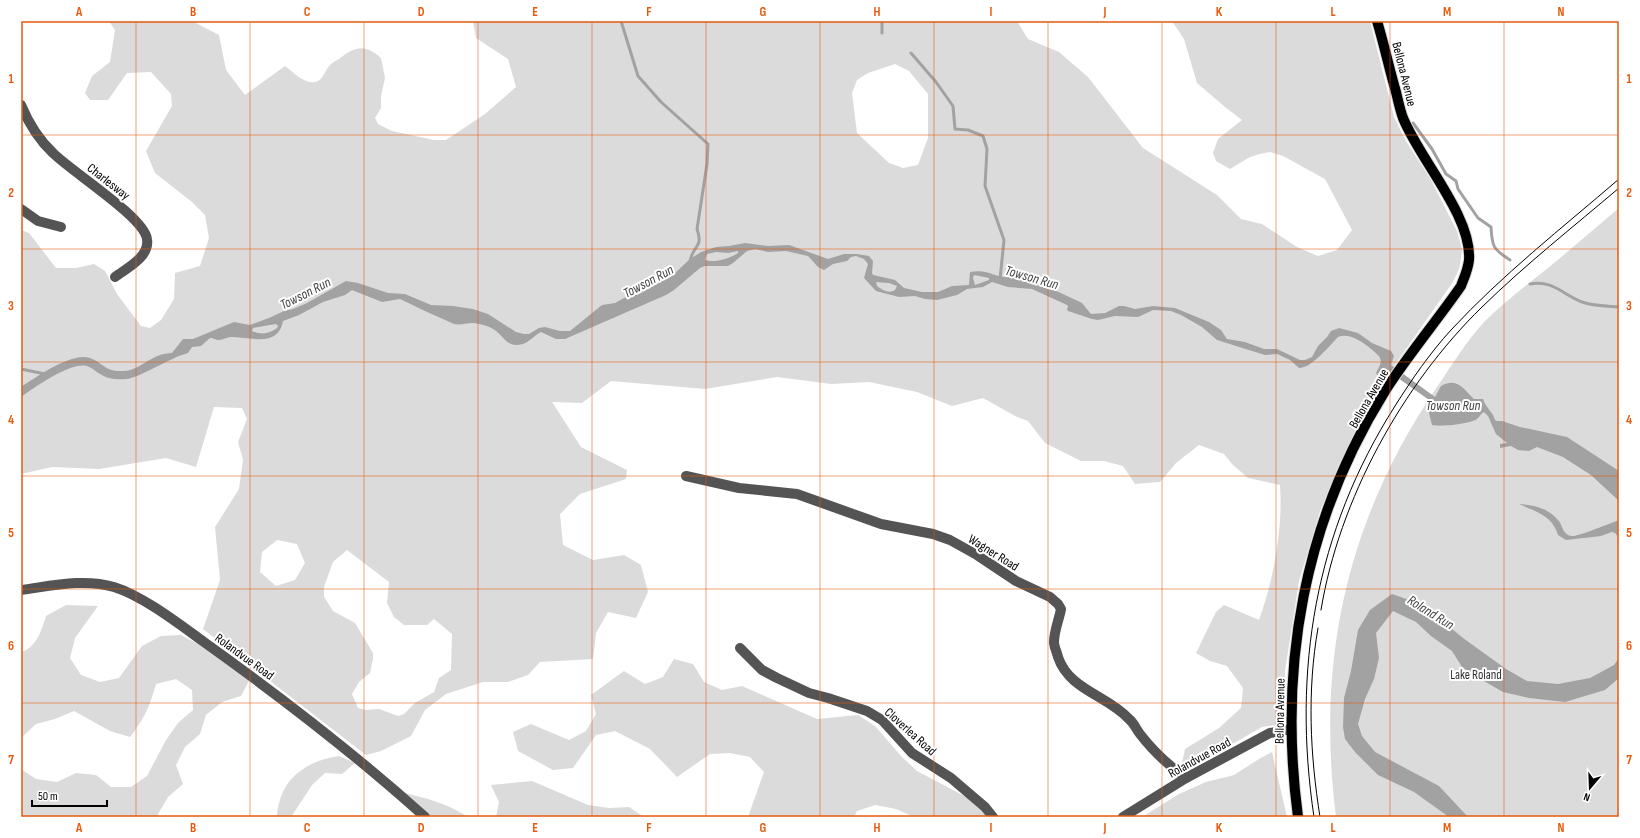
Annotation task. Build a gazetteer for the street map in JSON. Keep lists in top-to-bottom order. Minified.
{"streets":{"main road":["Bellona Avenue"],"street":["Charlesway","Wagner Road","Rolandvue Road","Cloverlea Road"]},"crossings":[["Bellona Avenue","Rolandvue Road"],["Wagner Road","Rolandvue Road"]],"water":["Towson Run","Roland Run"],"parks":["Lake Roland"],"scale_bar":"50 m","north":"bottom","grid":{"columns":["A","B","C","D","E","F","G","H","I","J","K","L","M","N"],"rows":["1","2","3","4","5","6","7"]}}
